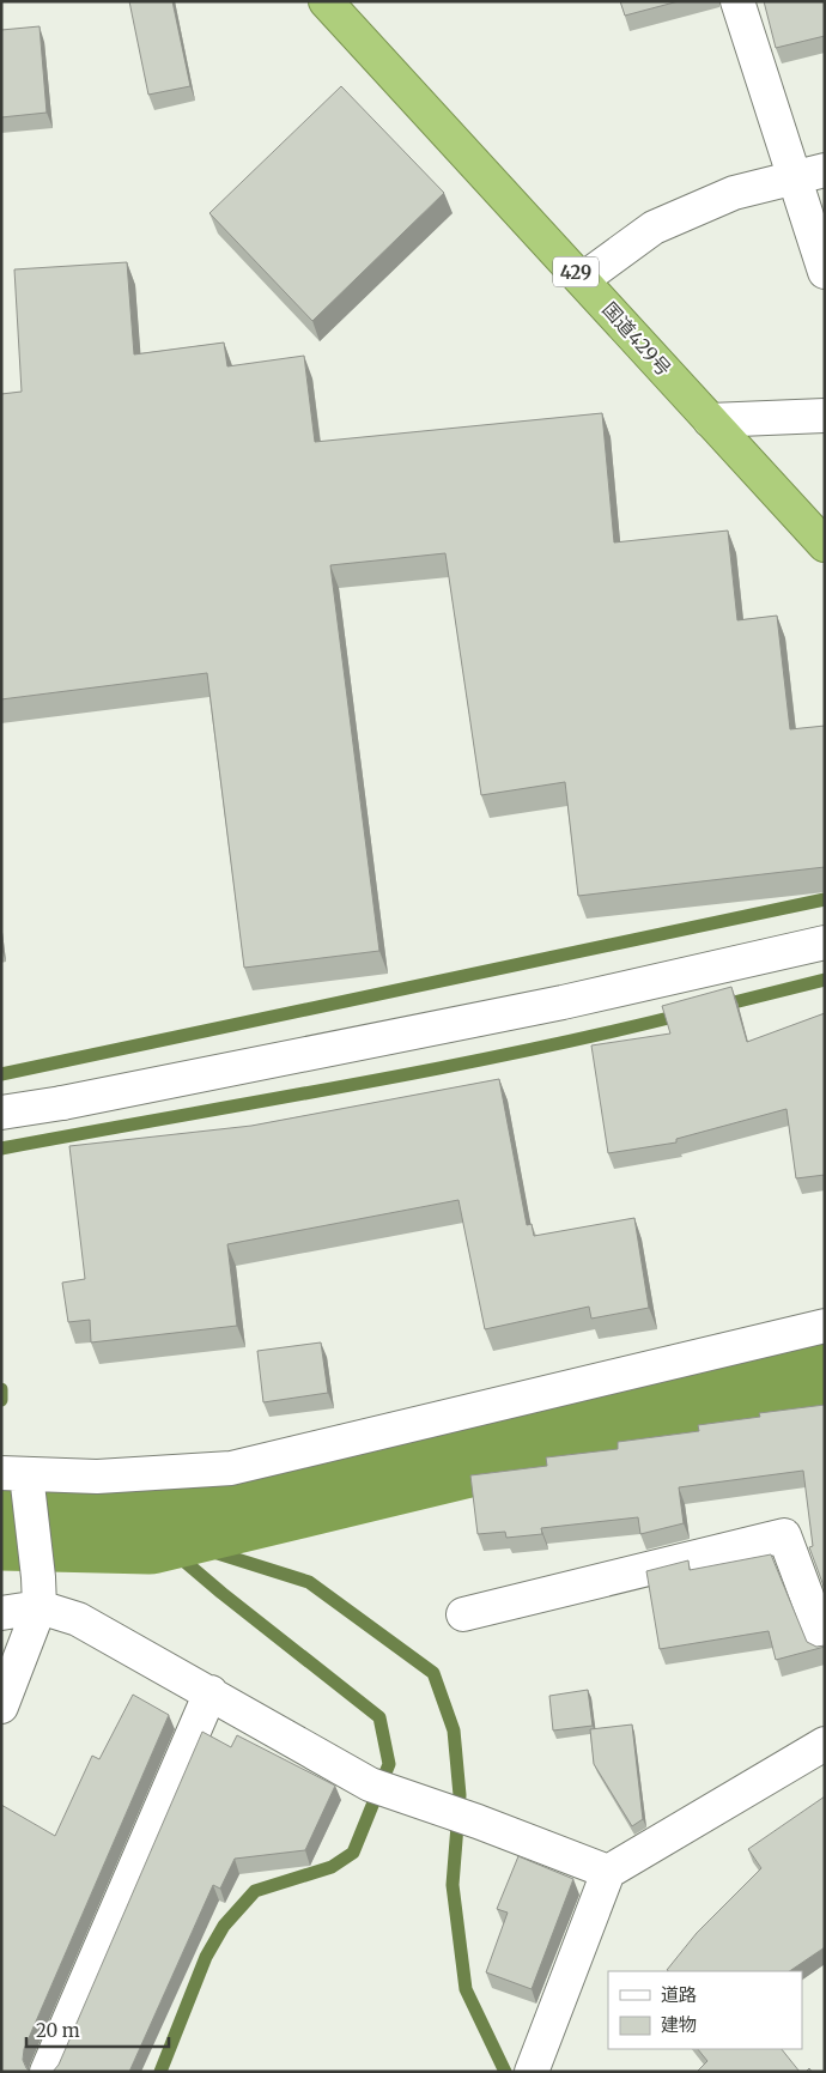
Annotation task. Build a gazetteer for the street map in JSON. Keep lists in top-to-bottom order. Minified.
{"streets":{"highway":["429","国道429号"]},"legend":["道路","建物"],"scale_bar":"20 m"}
